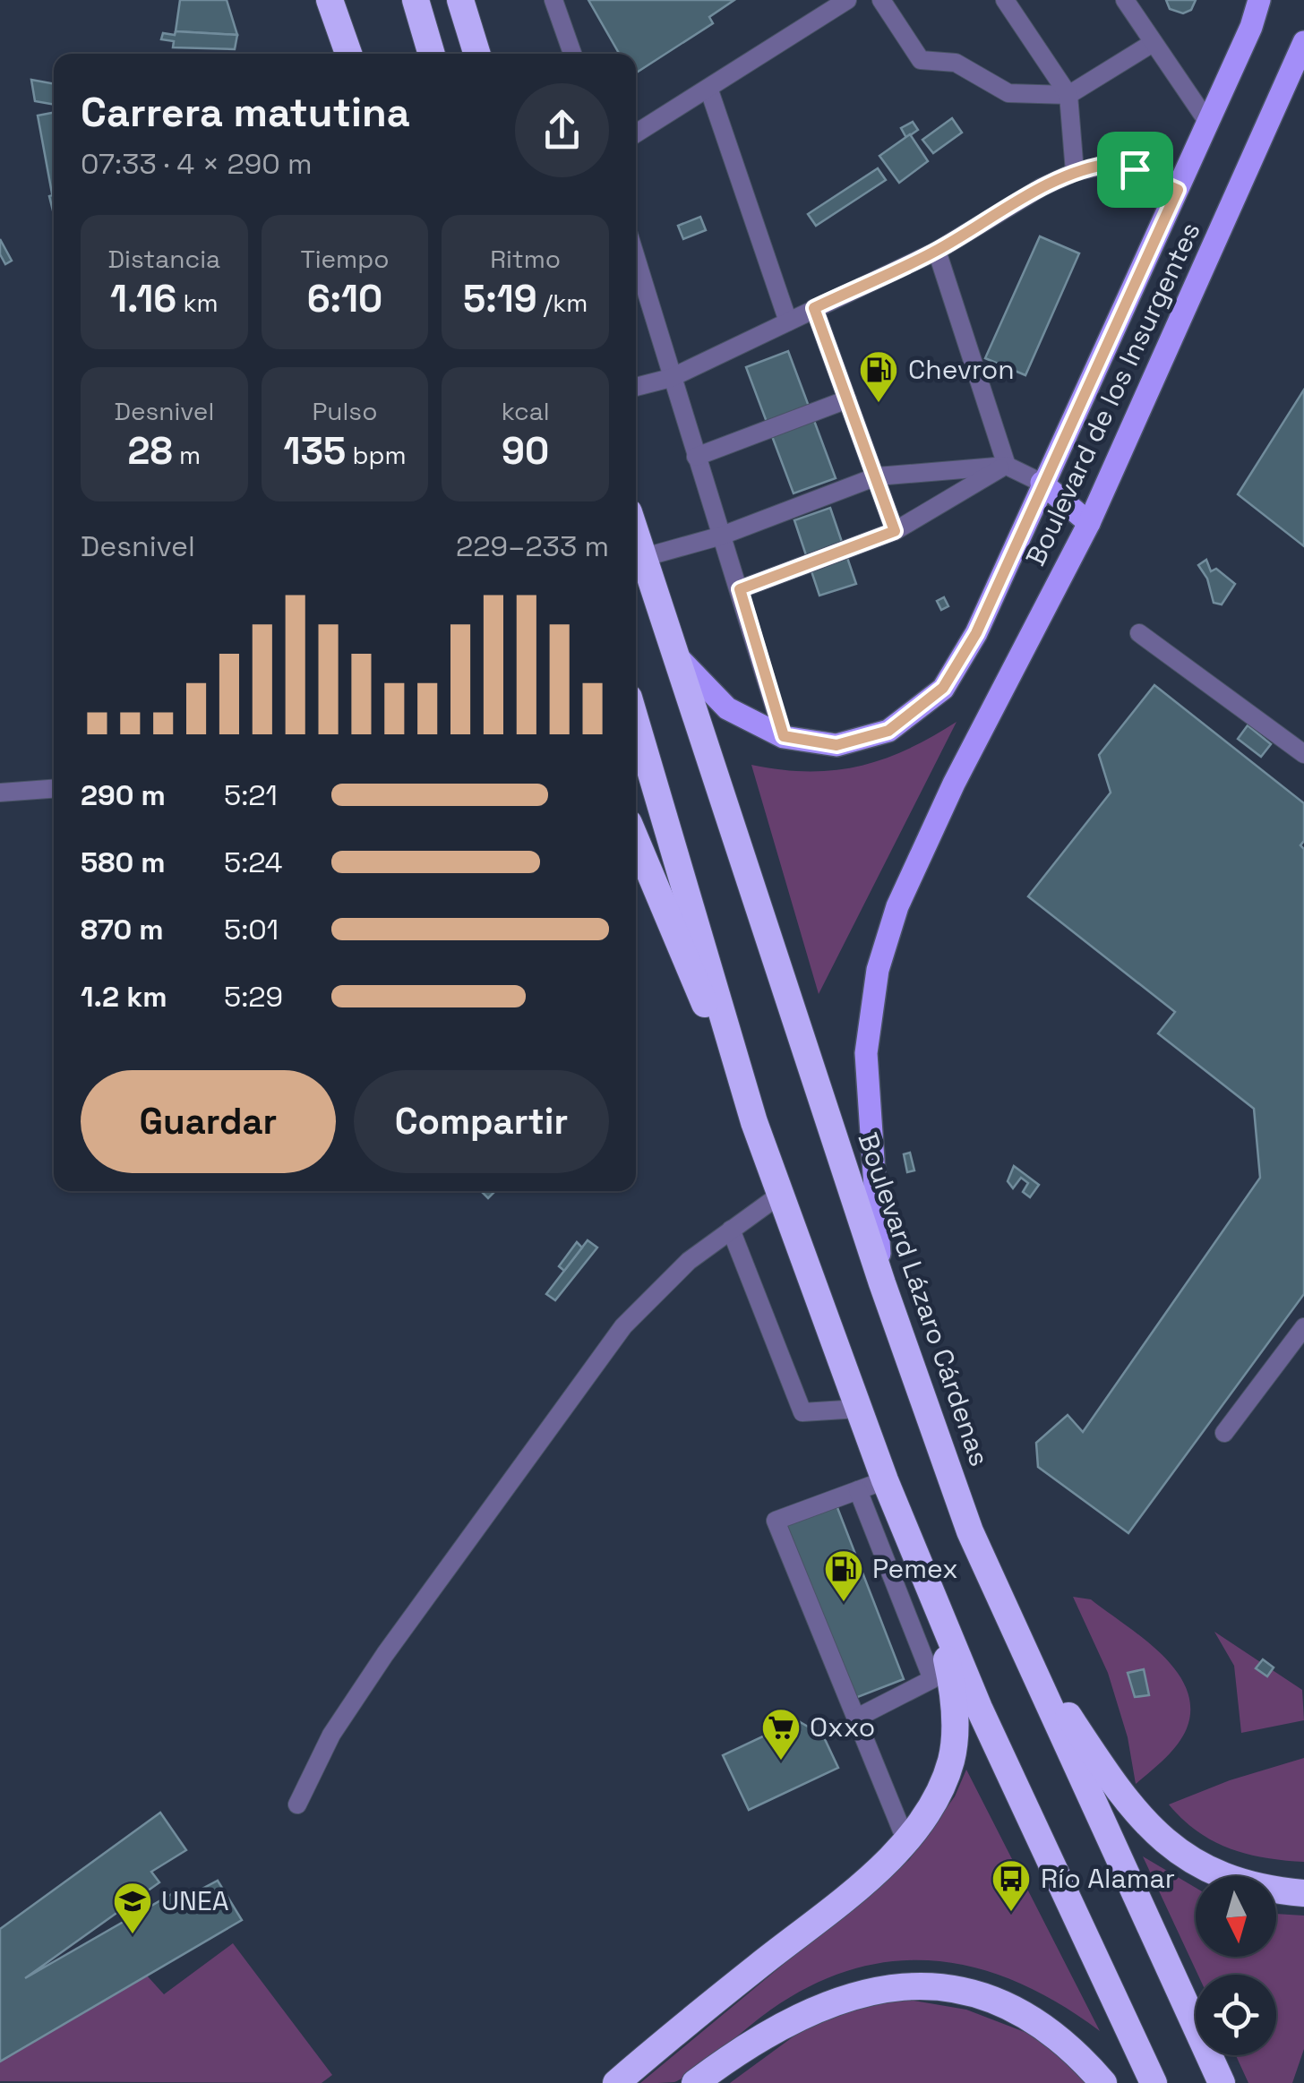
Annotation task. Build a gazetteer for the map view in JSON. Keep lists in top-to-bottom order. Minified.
{"streets":{"highway":["Boulevard Lázaro Cárdenas"],"main road":["Boulevard de los Insurgentes"]},"crossings":[["Boulevard de los Insurgentes","Boulevard Lázaro Cárdenas"]],"places":{"fuel station":["Chevron","Pemex"],"supermarket":["Oxxo"],"bus stop":["Río Alamar"],"school or university":["UNEA"]},"north":"bottom","page":{"heading":["Carrera matutina","07:33 · 4 × 290 m"],"stats":[["Distancia","1.16 km"],["Tiempo","6:10"],["Ritmo","5:19 /km"],["Desnivel","28 m"],["Pulso","135 bpm"],["kcal","90"]],"chart":["Desnivel","229–233 m"],"list":[{"name":"290 m","note":"5:21"},{"name":"580 m","note":"5:24"},{"name":"870 m","note":"5:01"},{"name":"1.2 km","note":"5:29"}],"buttons":["Guardar","Compartir"]}}
